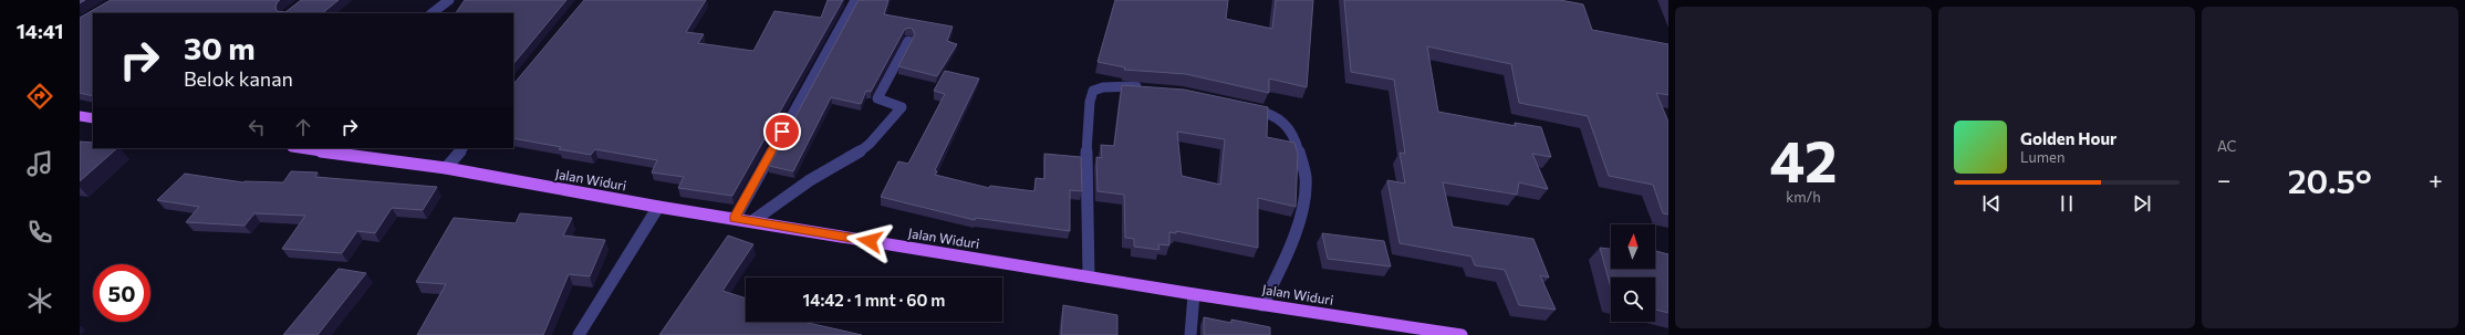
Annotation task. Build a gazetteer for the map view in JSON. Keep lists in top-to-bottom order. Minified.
{"streets":{"main road":["Jalan Widuri"]},"north":"top","page":{"tabs":"14:41","tile":[["42","km/h"],"AC"],"turn":["30 m","Belok kanan"],"song":["Golden Hour","Lumen"],"heat":["−","20.5°","+"],"limit":"50","trip":"14:42 · 1 mnt · 60 m"}}
